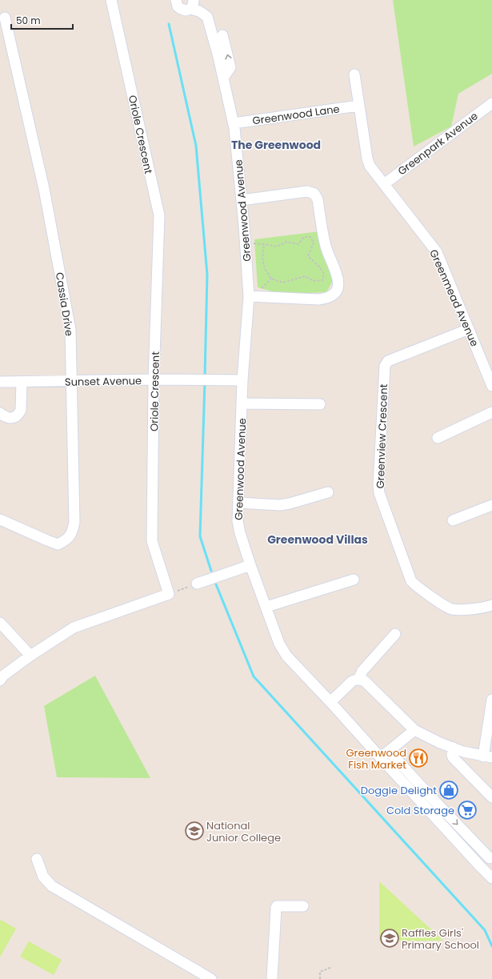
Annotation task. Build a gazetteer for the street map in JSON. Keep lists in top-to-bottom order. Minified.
{"streets":{"street":["Greenwood Lane","Oriole Crescent","Greenpark Avenue","Greenwood Avenue","Greenmead Avenue","Cassia Drive","Sunset Avenue","Greenview Crescent"]},"crossings":[["Greenwood Lane","Greenwood Avenue"],["Greenwood Lane","Greenmead Avenue"],["Oriole Crescent","Sunset Avenue"],["Greenpark Avenue","Greenmead Avenue"],["Greenwood Avenue","Sunset Avenue"],["Greenmead Avenue","Greenview Crescent"],["Cassia Drive","Sunset Avenue"]],"districts":["The Greenwood","Greenwood Villas"],"places":{"restaurant":["Greenwood Fish Market"],"shop":["Doggie Delight"],"supermarket":["Cold Storage"],"school or university":["National Junior College","Raffles Girls' Primary School"]},"scale_bar":"50 m"}
